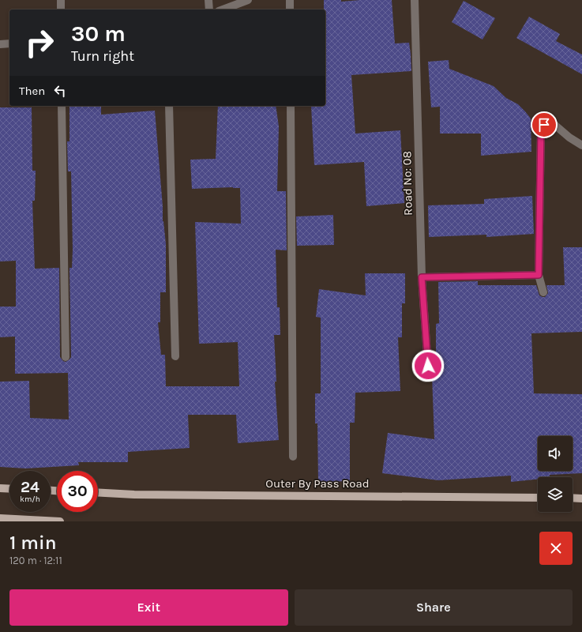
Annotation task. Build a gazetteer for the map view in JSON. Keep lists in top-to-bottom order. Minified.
{"streets":{"main road":["Outer By Pass Road"],"street":["Road No: 08"]},"page":{"turn":["30 m","Turn right"],"then":"Then","speed":"24 km/h","limit":"30","heading":["1 min","120 m · 12:11"],"buttons":["Exit","Share"]}}
